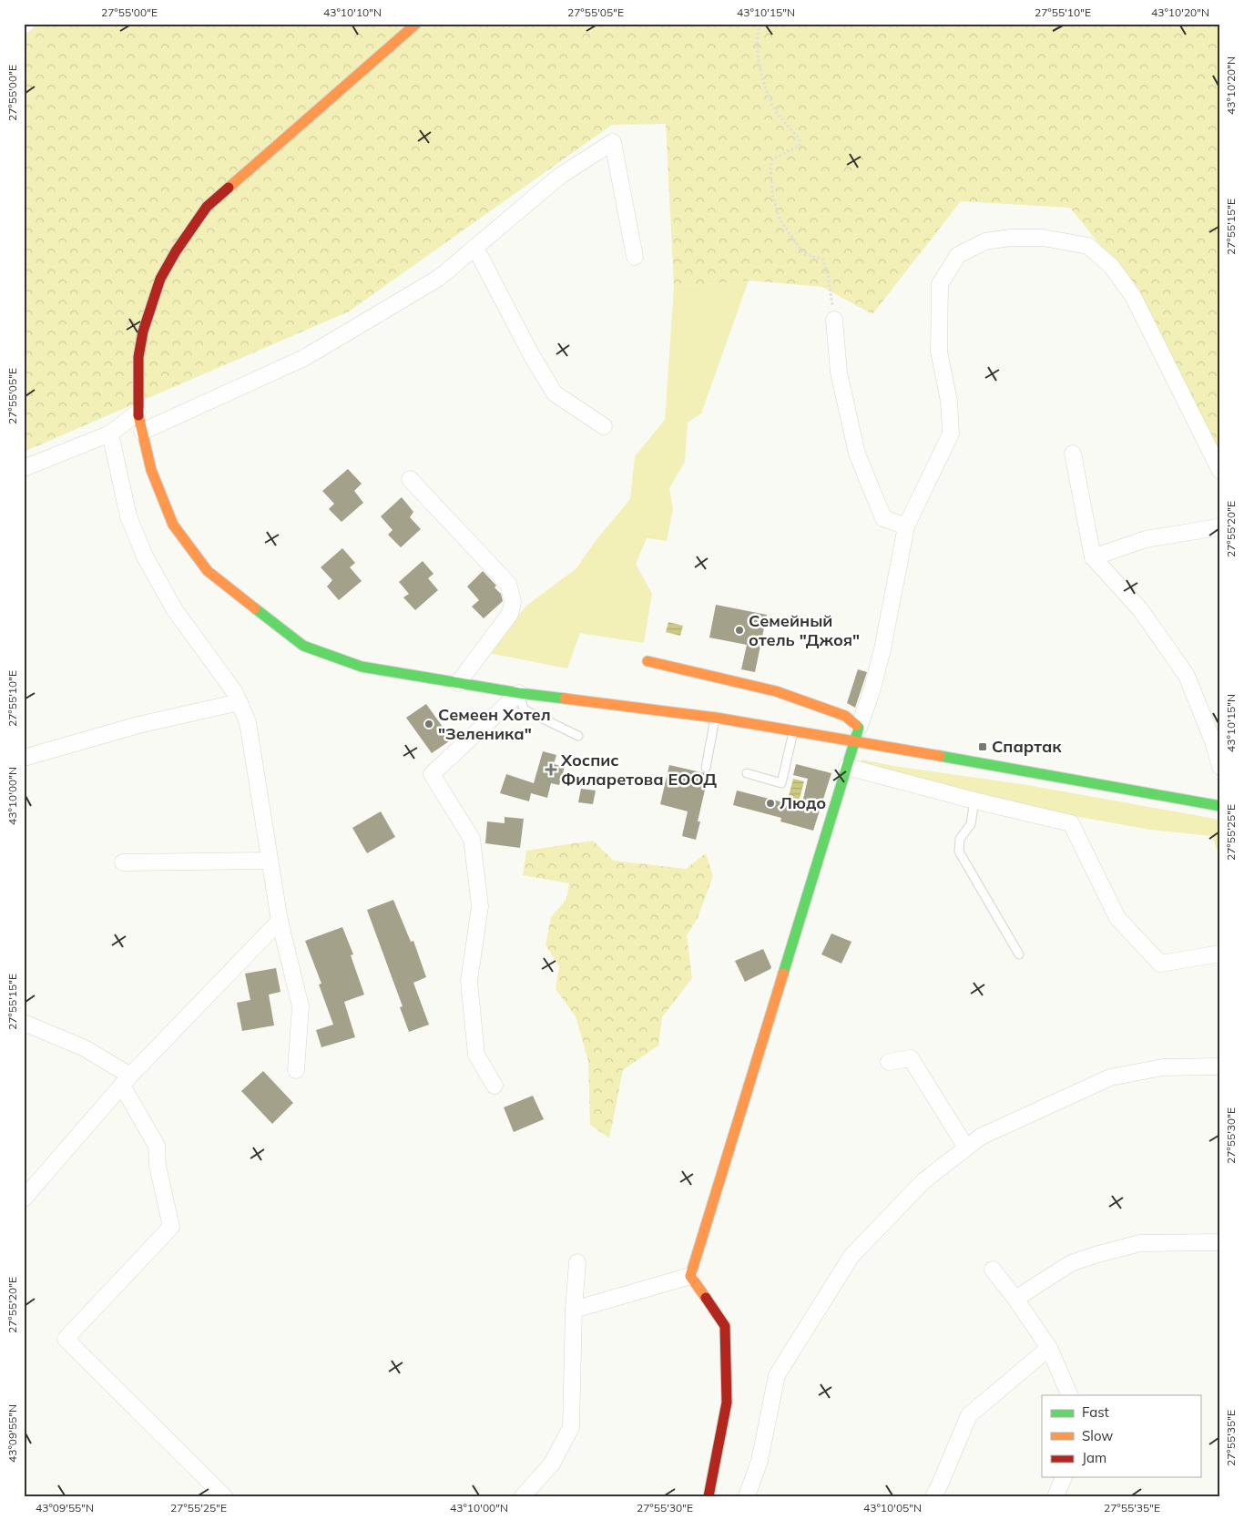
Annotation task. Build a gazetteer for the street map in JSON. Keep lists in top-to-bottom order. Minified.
{"places":{"other":["Семейный отель \"Джоя\"","Семеен Хотел \"Зеленика\"","Людо"],"transit":["Спартак"],"health":["Хоспис Филаретова ЕООД"]},"legend":["Fast","Slow","Jam"],"coordinates":["27°55'00\"E","43°10'10\"N","27°55'05\"E","43°10'15\"N","27°55'10\"E","43°10'20\"N","27°55'15\"E","27°55'20\"E","43°10'00\"N","27°55'25\"E","27°55'30\"E","43°09'55\"N","27°55'35\"E","43°10'05\"N"]}
